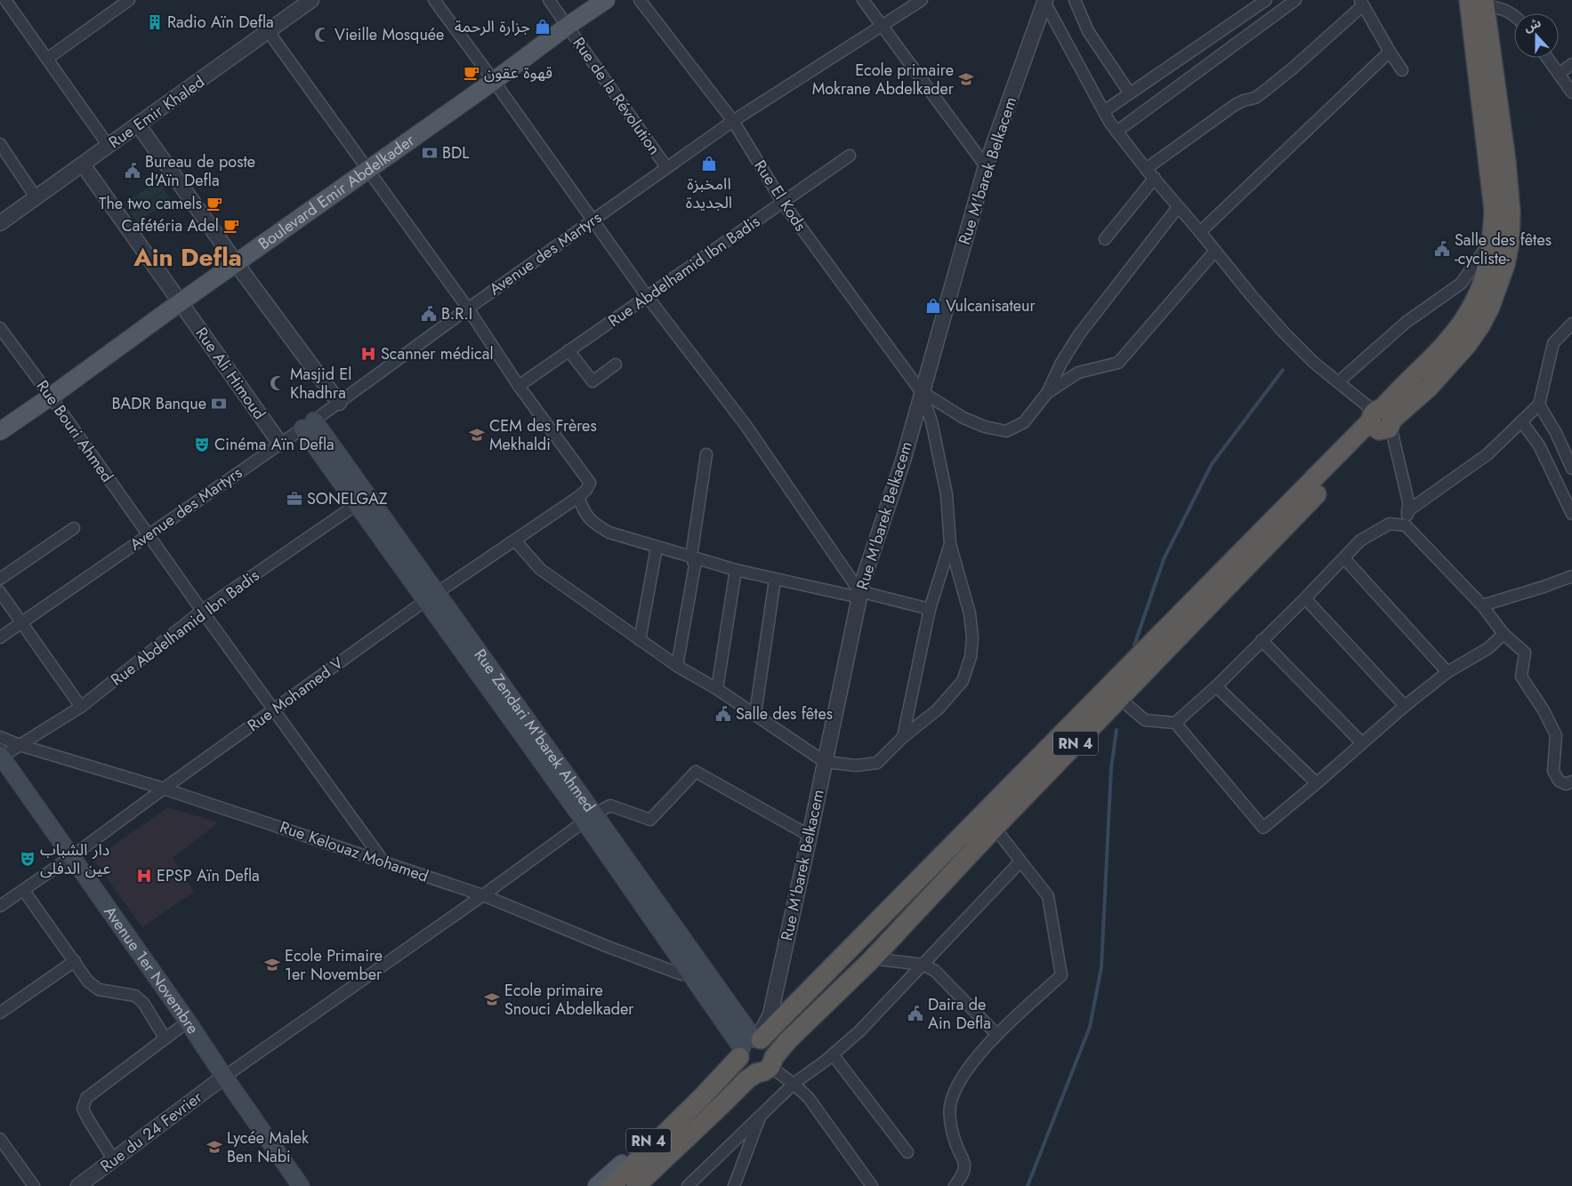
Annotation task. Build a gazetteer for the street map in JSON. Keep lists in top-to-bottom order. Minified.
{"streets":{"highway":["RN 4"],"main road":["Boulevard Emir Abdelkader","Avenue 1er Novembre"],"street":["Rue de la Révolution","Rue Emir Khaled","Rue M'barek Belkacem","Rue El Kods","Avenue des Martyrs","Rue Abdelhamid Ibn Badis","Rue Ali Himoud","Rue Bouri Ahmed","Rue Mohamed V","Rue Kelouaz Mohamed","Rue du 24 Fevrier"]},"crossings":[["Rue de la Révolution","Boulevard Emir Abdelkader"],["Rue de la Révolution","Avenue des Martyrs"],["Rue Emir Khaled","Rue Ali Himoud"],["Rue M'barek Belkacem","Rue El Kods"],["Rue M'barek Belkacem","RN 4"],["Boulevard Emir Abdelkader","Rue Ali Himoud"],["Boulevard Emir Abdelkader","Rue Bouri Ahmed"],["Rue El Kods","Avenue des Martyrs"],["Rue El Kods","Rue Abdelhamid Ibn Badis"],["Avenue des Martyrs","Rue Ali Himoud"],["Avenue des Martyrs","Rue Bouri Ahmed"],["Rue Abdelhamid Ibn Badis","Rue Bouri Ahmed"],["Rue Abdelhamid Ibn Badis","Rue Mohamed V"],["Rue Abdelhamid Ibn Badis","Rue Kelouaz Mohamed"],["Rue Abdelhamid Ibn Badis","Avenue 1er Novembre"],["Rue Bouri Ahmed","Rue Mohamed V"],["Rue Bouri Ahmed","Rue Kelouaz Mohamed"],["Rue Mohamed V","Rue Kelouaz Mohamed"],["Rue Mohamed V","Avenue 1er Novembre"],["Avenue 1er Novembre","Rue du 24 Fevrier"]],"districts":["Ain Defla"],"places":{"building":["Radio Aïn Defla"],"shop":["جزارة الرحمة","اامخبزة الجديدة","Vulcanisateur"],"mosque":["Vieille Mosquée","Masjid El Khadhra"],"cafe":["قهوة عقون","The two camels","Cafétéria Adel"],"school or university":["Ecole primaire Mokrane Abdelkader","CEM des Frères Mekhaldi","Ecole Primaire 1er November","Ecole primaire Snouci Abdelkader","Lycée Malek Ben Nabi"],"bank":["BDL","BADR Banque"],"public building":["Bureau de poste d'Aïn Defla","Salle des fêtes -cycliste-","B.R.I","Salle des fêtes","Daira de Ain Defla"],"hospital":["Scanner médical","EPSP Aïn Defla"],"theatre":["Cinéma Aïn Defla","دار الشباب عين الدفلى"],"office":["SONELGAZ"]},"north":"top"}
